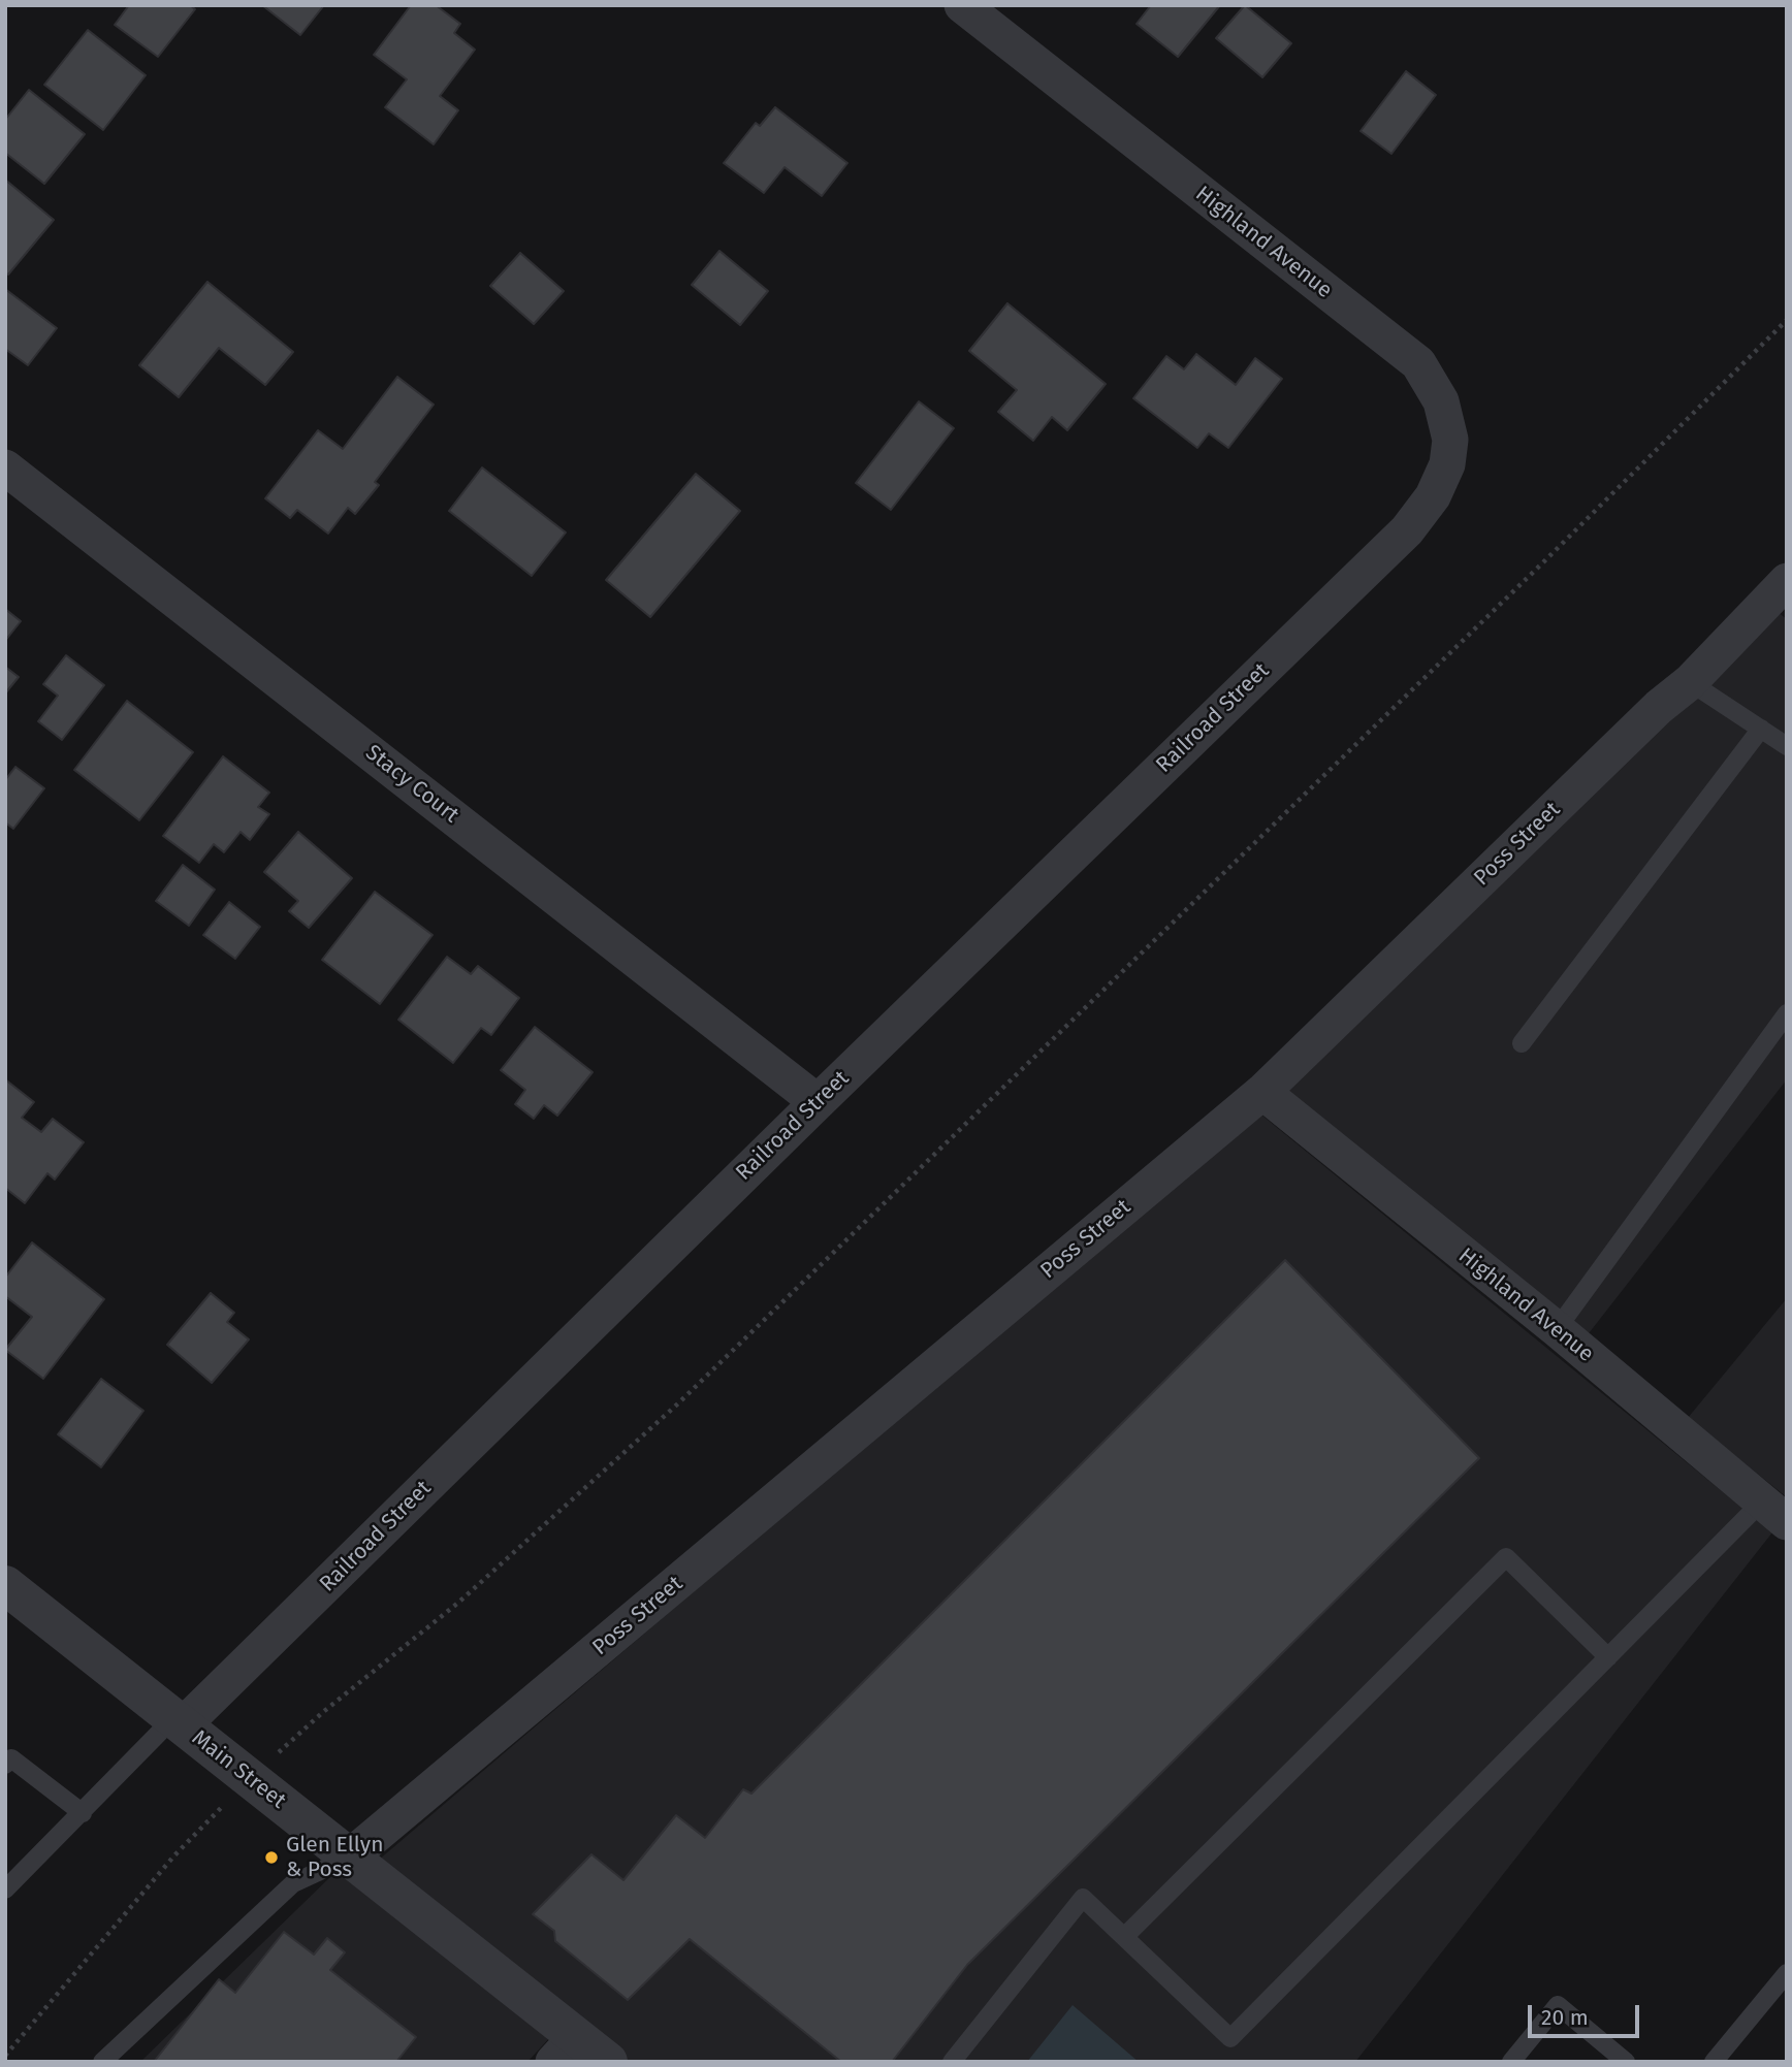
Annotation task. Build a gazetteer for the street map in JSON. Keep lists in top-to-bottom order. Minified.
{"streets":{"street":["Highland Avenue","Railroad Street","Stacy Court","Poss Street","Main Street"]},"crossings":[["Highland Avenue","Railroad Street"],["Highland Avenue","Poss Street"],["Railroad Street","Stacy Court"],["Railroad Street","Main Street"],["Poss Street","Main Street"]],"places":["Glen Ellyn & Poss"],"scale_bar":"20 m"}
